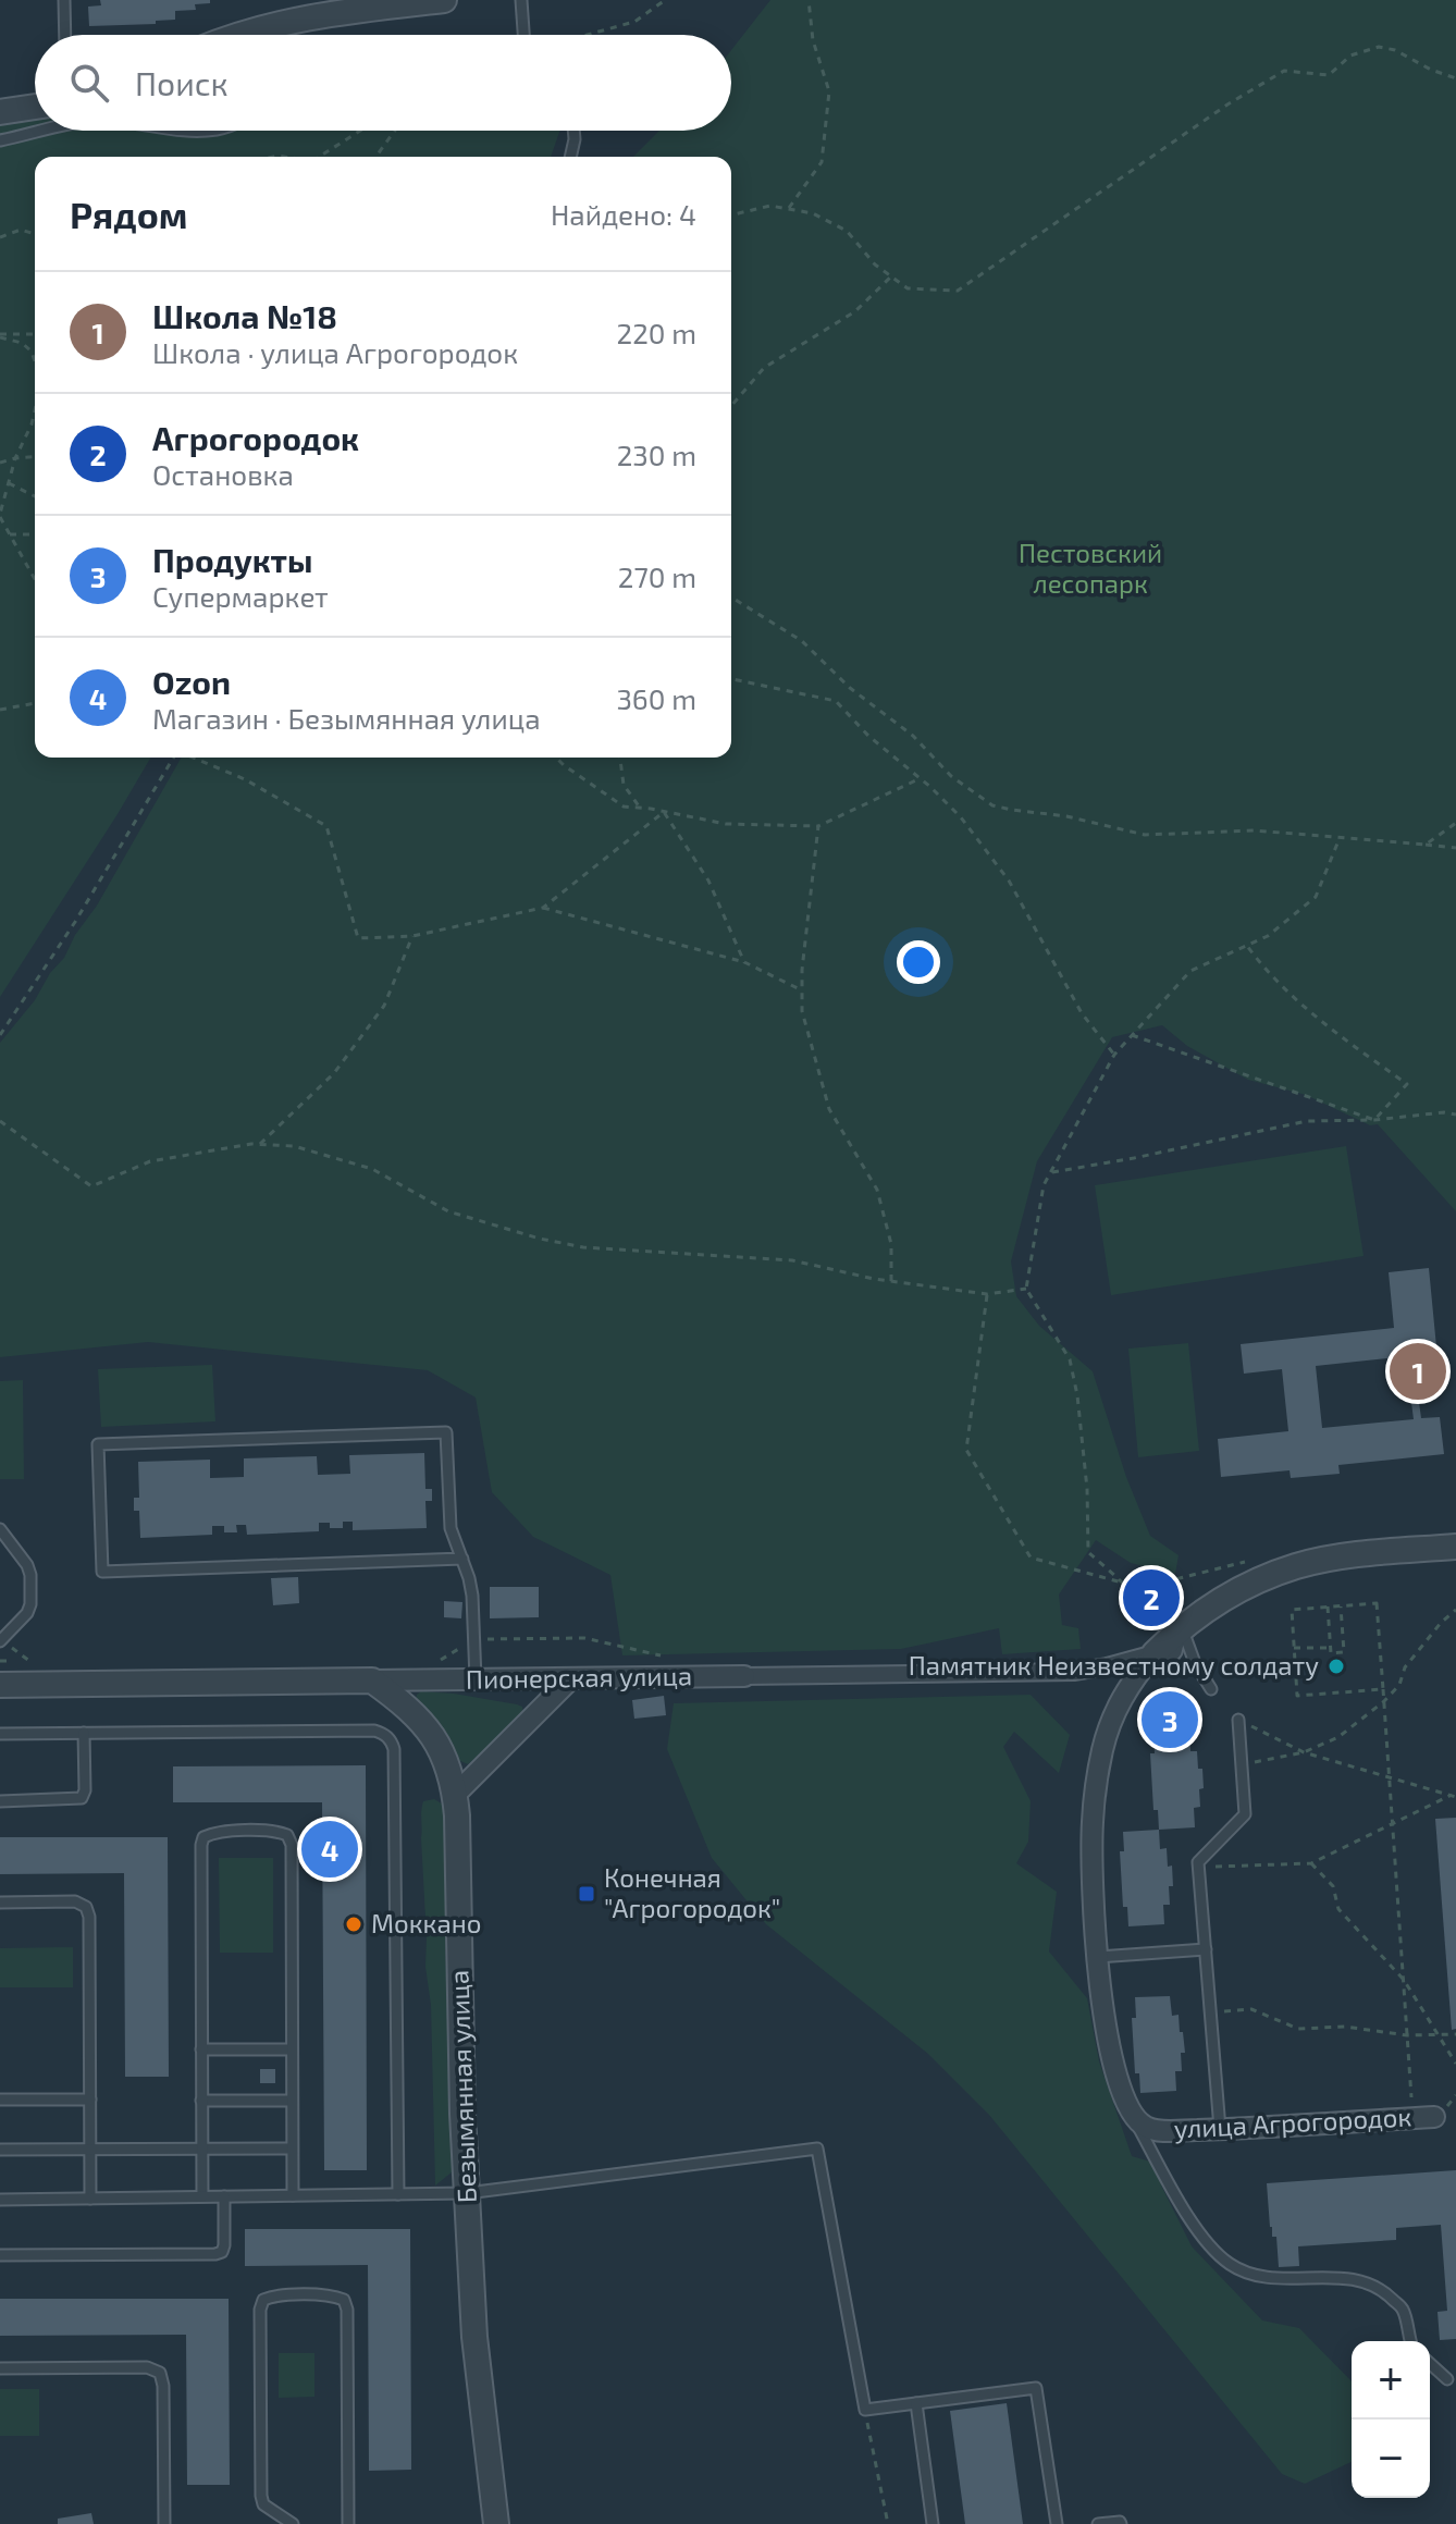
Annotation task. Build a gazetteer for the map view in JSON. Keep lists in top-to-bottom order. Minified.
{"streets":{"street":["Пионерская улица","Безымянная улица","улица Агрогородок"]},"crossings":[["Пионерская улица","Безымянная улица"]],"parks":["Пестовский лесопарк"],"places":{"other":["Памятник Неизвестному солдату","Моккано"],"transit":["Конечная \"Агрогородок\""]},"page":{"search":"Поиск","heading":["Рядом","Найдено: 4"],"list":[{"mark":"1","name":"Школа №18","note":"Школа · улица Агрогородок","value":"220 m"},{"mark":"2","name":"Агрогородок","note":"Остановка","value":"230 m"},{"mark":"3","name":"Продукты","note":"Супермаркет","value":"270 m"},{"mark":"4","name":"Ozon","note":"Магазин · Безымянная улица","value":"360 m"}],"pins":["1","2","3","4"],"map_buttons":["+","−"]}}
